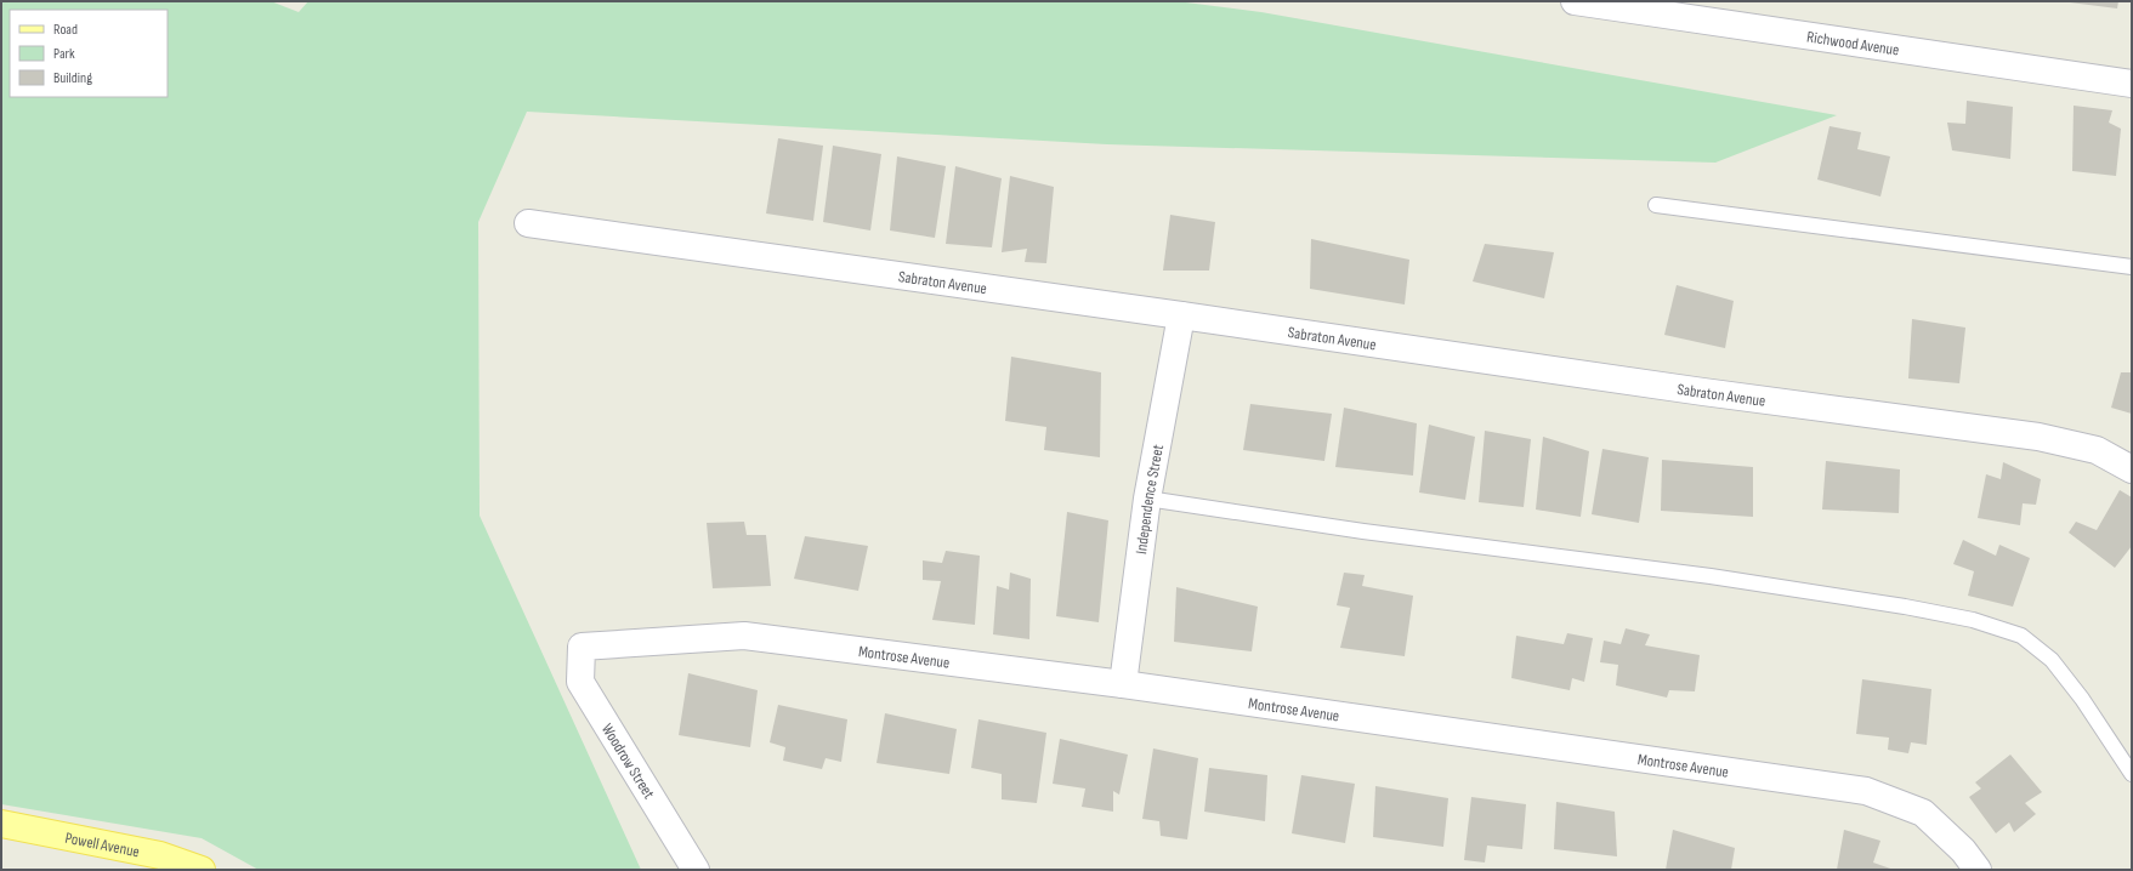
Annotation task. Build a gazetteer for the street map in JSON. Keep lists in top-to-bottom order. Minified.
{"streets":{"main road":["Powell Avenue"],"street":["Richwood Avenue","Sabraton Avenue","Independence Street","Montrose Avenue","Woodrow Street"]},"crossings":[["Sabraton Avenue","Independence Street"],["Independence Street","Montrose Avenue"],["Montrose Avenue","Woodrow Street"]],"legend":["Road","Park","Building"]}
